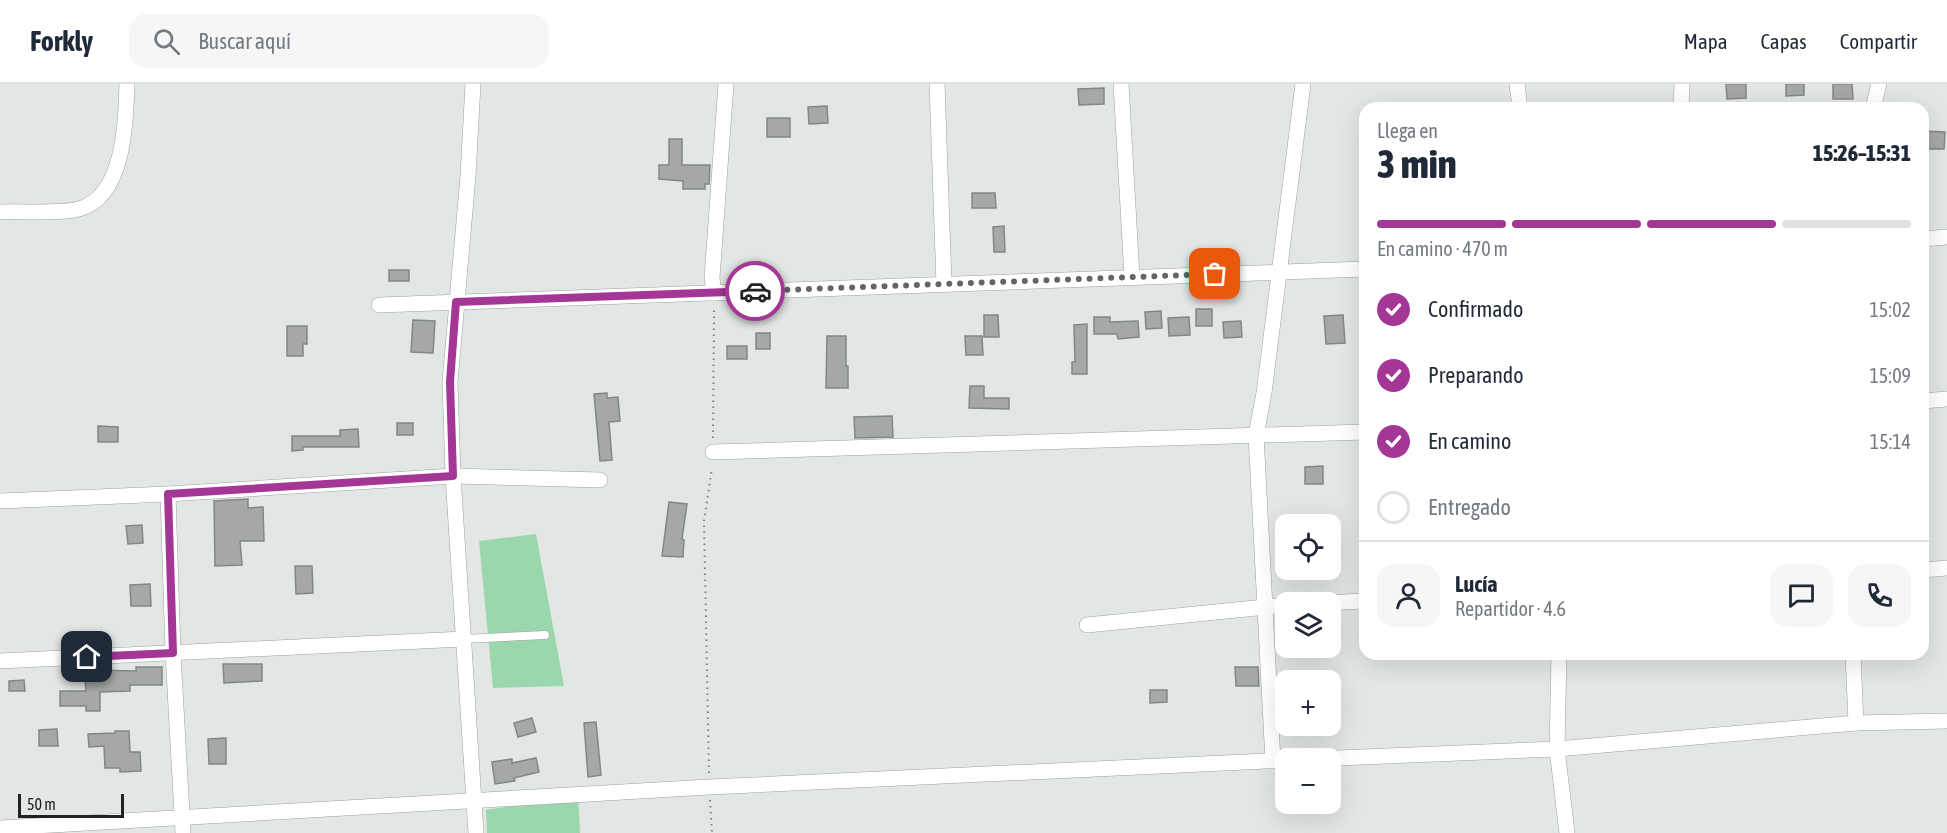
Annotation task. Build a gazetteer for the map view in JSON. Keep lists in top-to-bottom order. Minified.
{"scale_bar":"50 m","page":{"header":"Forkly","search":"Buscar aquí","nav":["Mapa","Capas","Compartir"],"heading":["3 min","Llega en","15:26–15:31"],"panel":["Lucía","Repartidor · 4.6"],"bar":"En camino · 470 m","list":[["Confirmado","15:02"],["Preparando","15:09"],["En camino","15:14"],"Entregado"],"map_buttons":["+","−"],"scale":"50 m"}}
